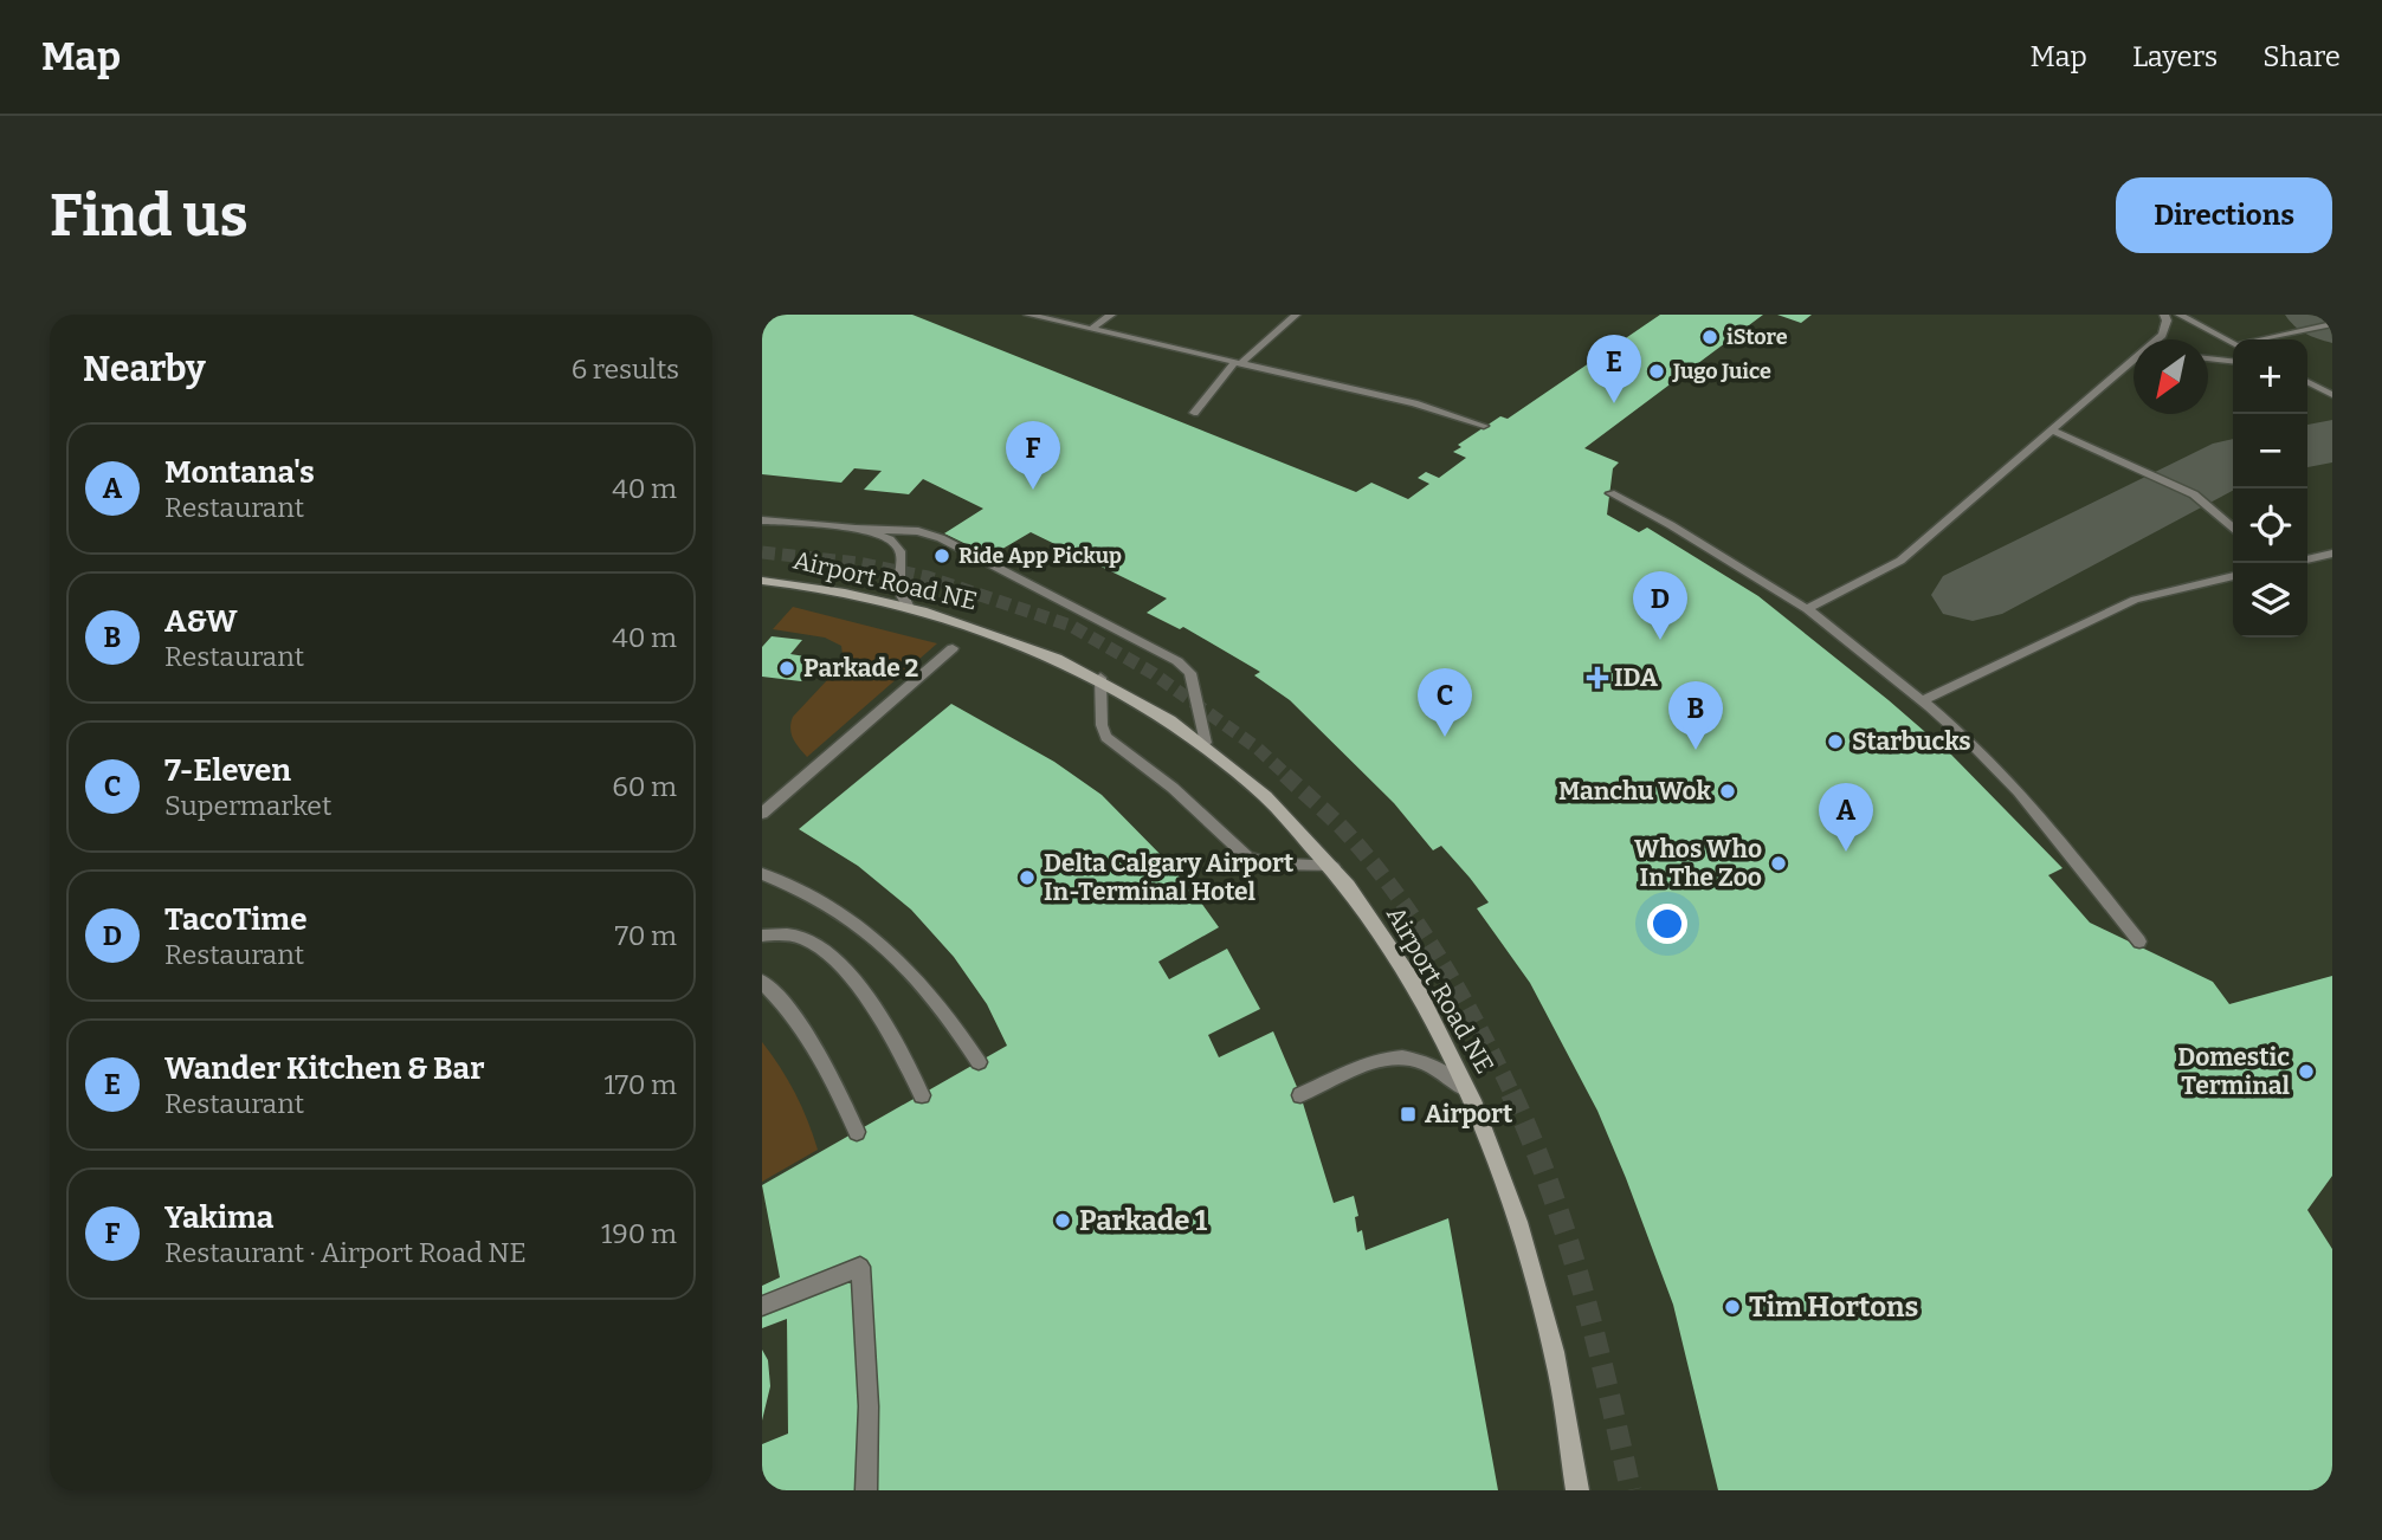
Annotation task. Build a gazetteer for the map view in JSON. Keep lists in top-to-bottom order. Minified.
{"streets":{"main road":["Airport Road NE"]},"places":{"other":["iStore","Jugo Juice","Ride App Pickup","Parkade 2","Starbucks","Manchu Wok","Whos Who In The Zoo","Delta Calgary Airport In-Terminal Hotel","Domestic Terminal","Parkade 1","Tim Hortons"],"health":["IDA"],"transit":["Airport"]},"north":"bottom left","page":{"header":"Map","nav":["Map","Layers","Share"],"buttons":"Directions","title":"Find us","heading":["Nearby","6 results"],"pins":["E","F","D","C","B","A"],"map_buttons":["+","−"],"list":[{"mark":"A","name":"Montana's","note":"Restaurant","value":"40 m"},{"mark":"B","name":"A&W","note":"Restaurant","value":"40 m"},{"mark":"C","name":"7-Eleven","note":"Supermarket","value":"60 m"},{"mark":"D","name":"TacoTime","note":"Restaurant","value":"70 m"},{"mark":"E","name":"Wander Kitchen & Bar","note":"Restaurant","value":"170 m"},{"mark":"F","name":"Yakima","note":"Restaurant · Airport Road NE","value":"190 m"}]}}
